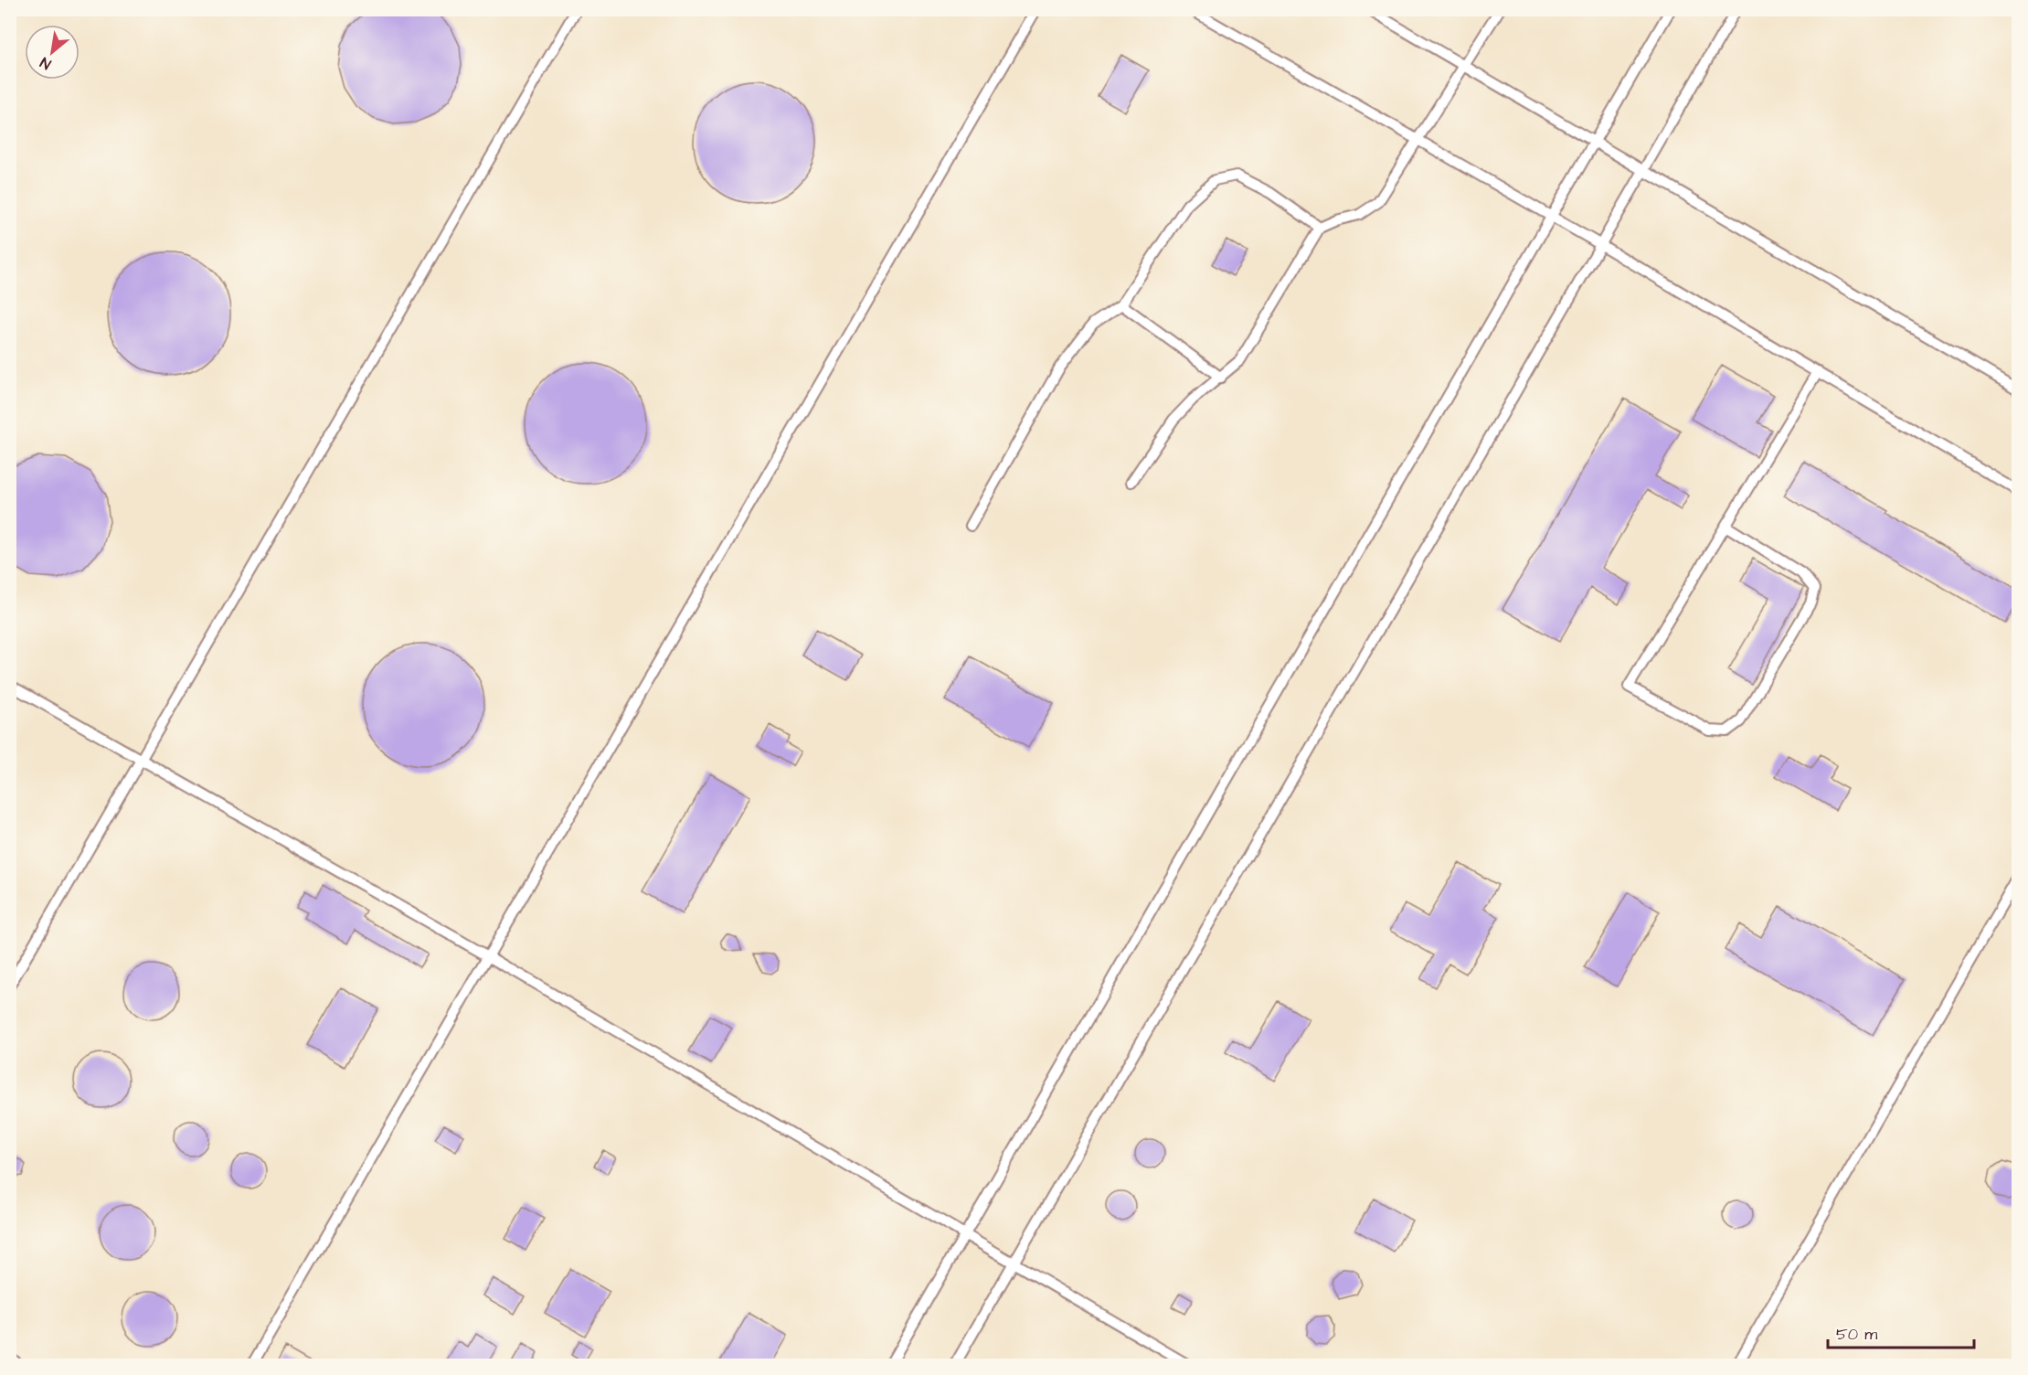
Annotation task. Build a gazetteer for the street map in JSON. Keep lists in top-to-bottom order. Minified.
{"scale_bar":"50 m","north":"bottom left"}
